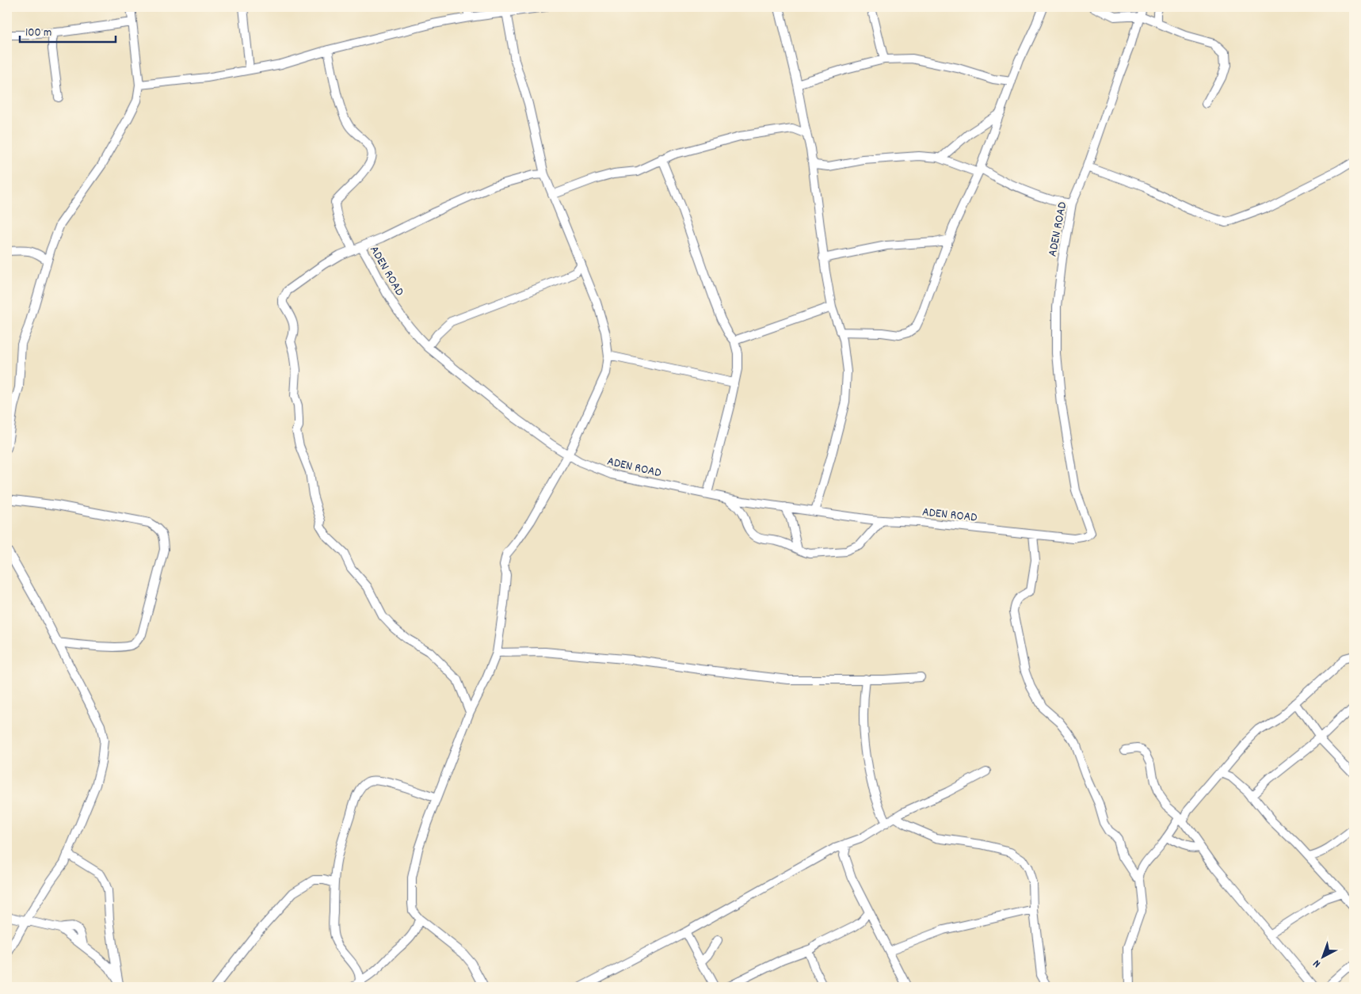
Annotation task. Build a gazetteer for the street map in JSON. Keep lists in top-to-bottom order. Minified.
{"streets":{"street":["ADEN ROAD"]},"scale_bar":"100 m","north":"bottom left"}
